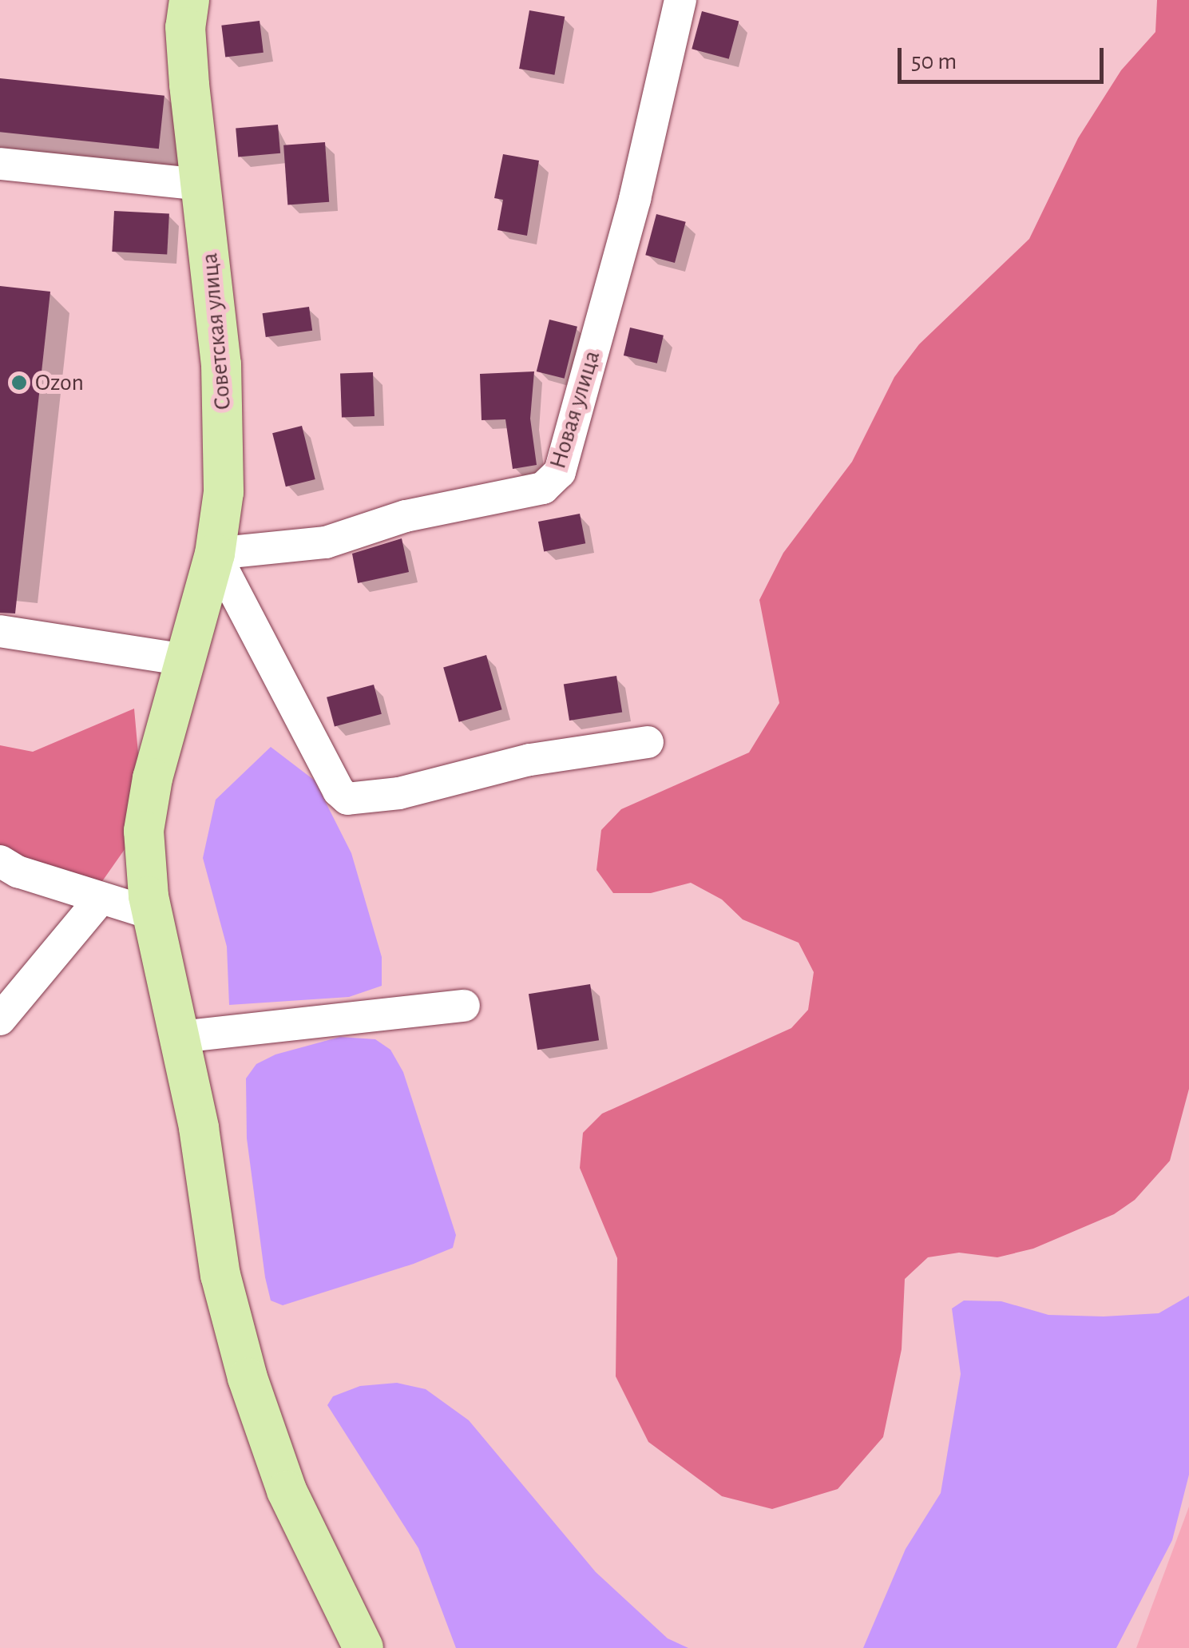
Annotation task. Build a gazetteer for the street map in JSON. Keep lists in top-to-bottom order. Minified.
{"streets":{"main road":["Советская улица"],"street":["Новая улица"]},"crossings":[["Советская улица","Новая улица"]],"places":["Ozon"],"scale_bar":"50 m"}
